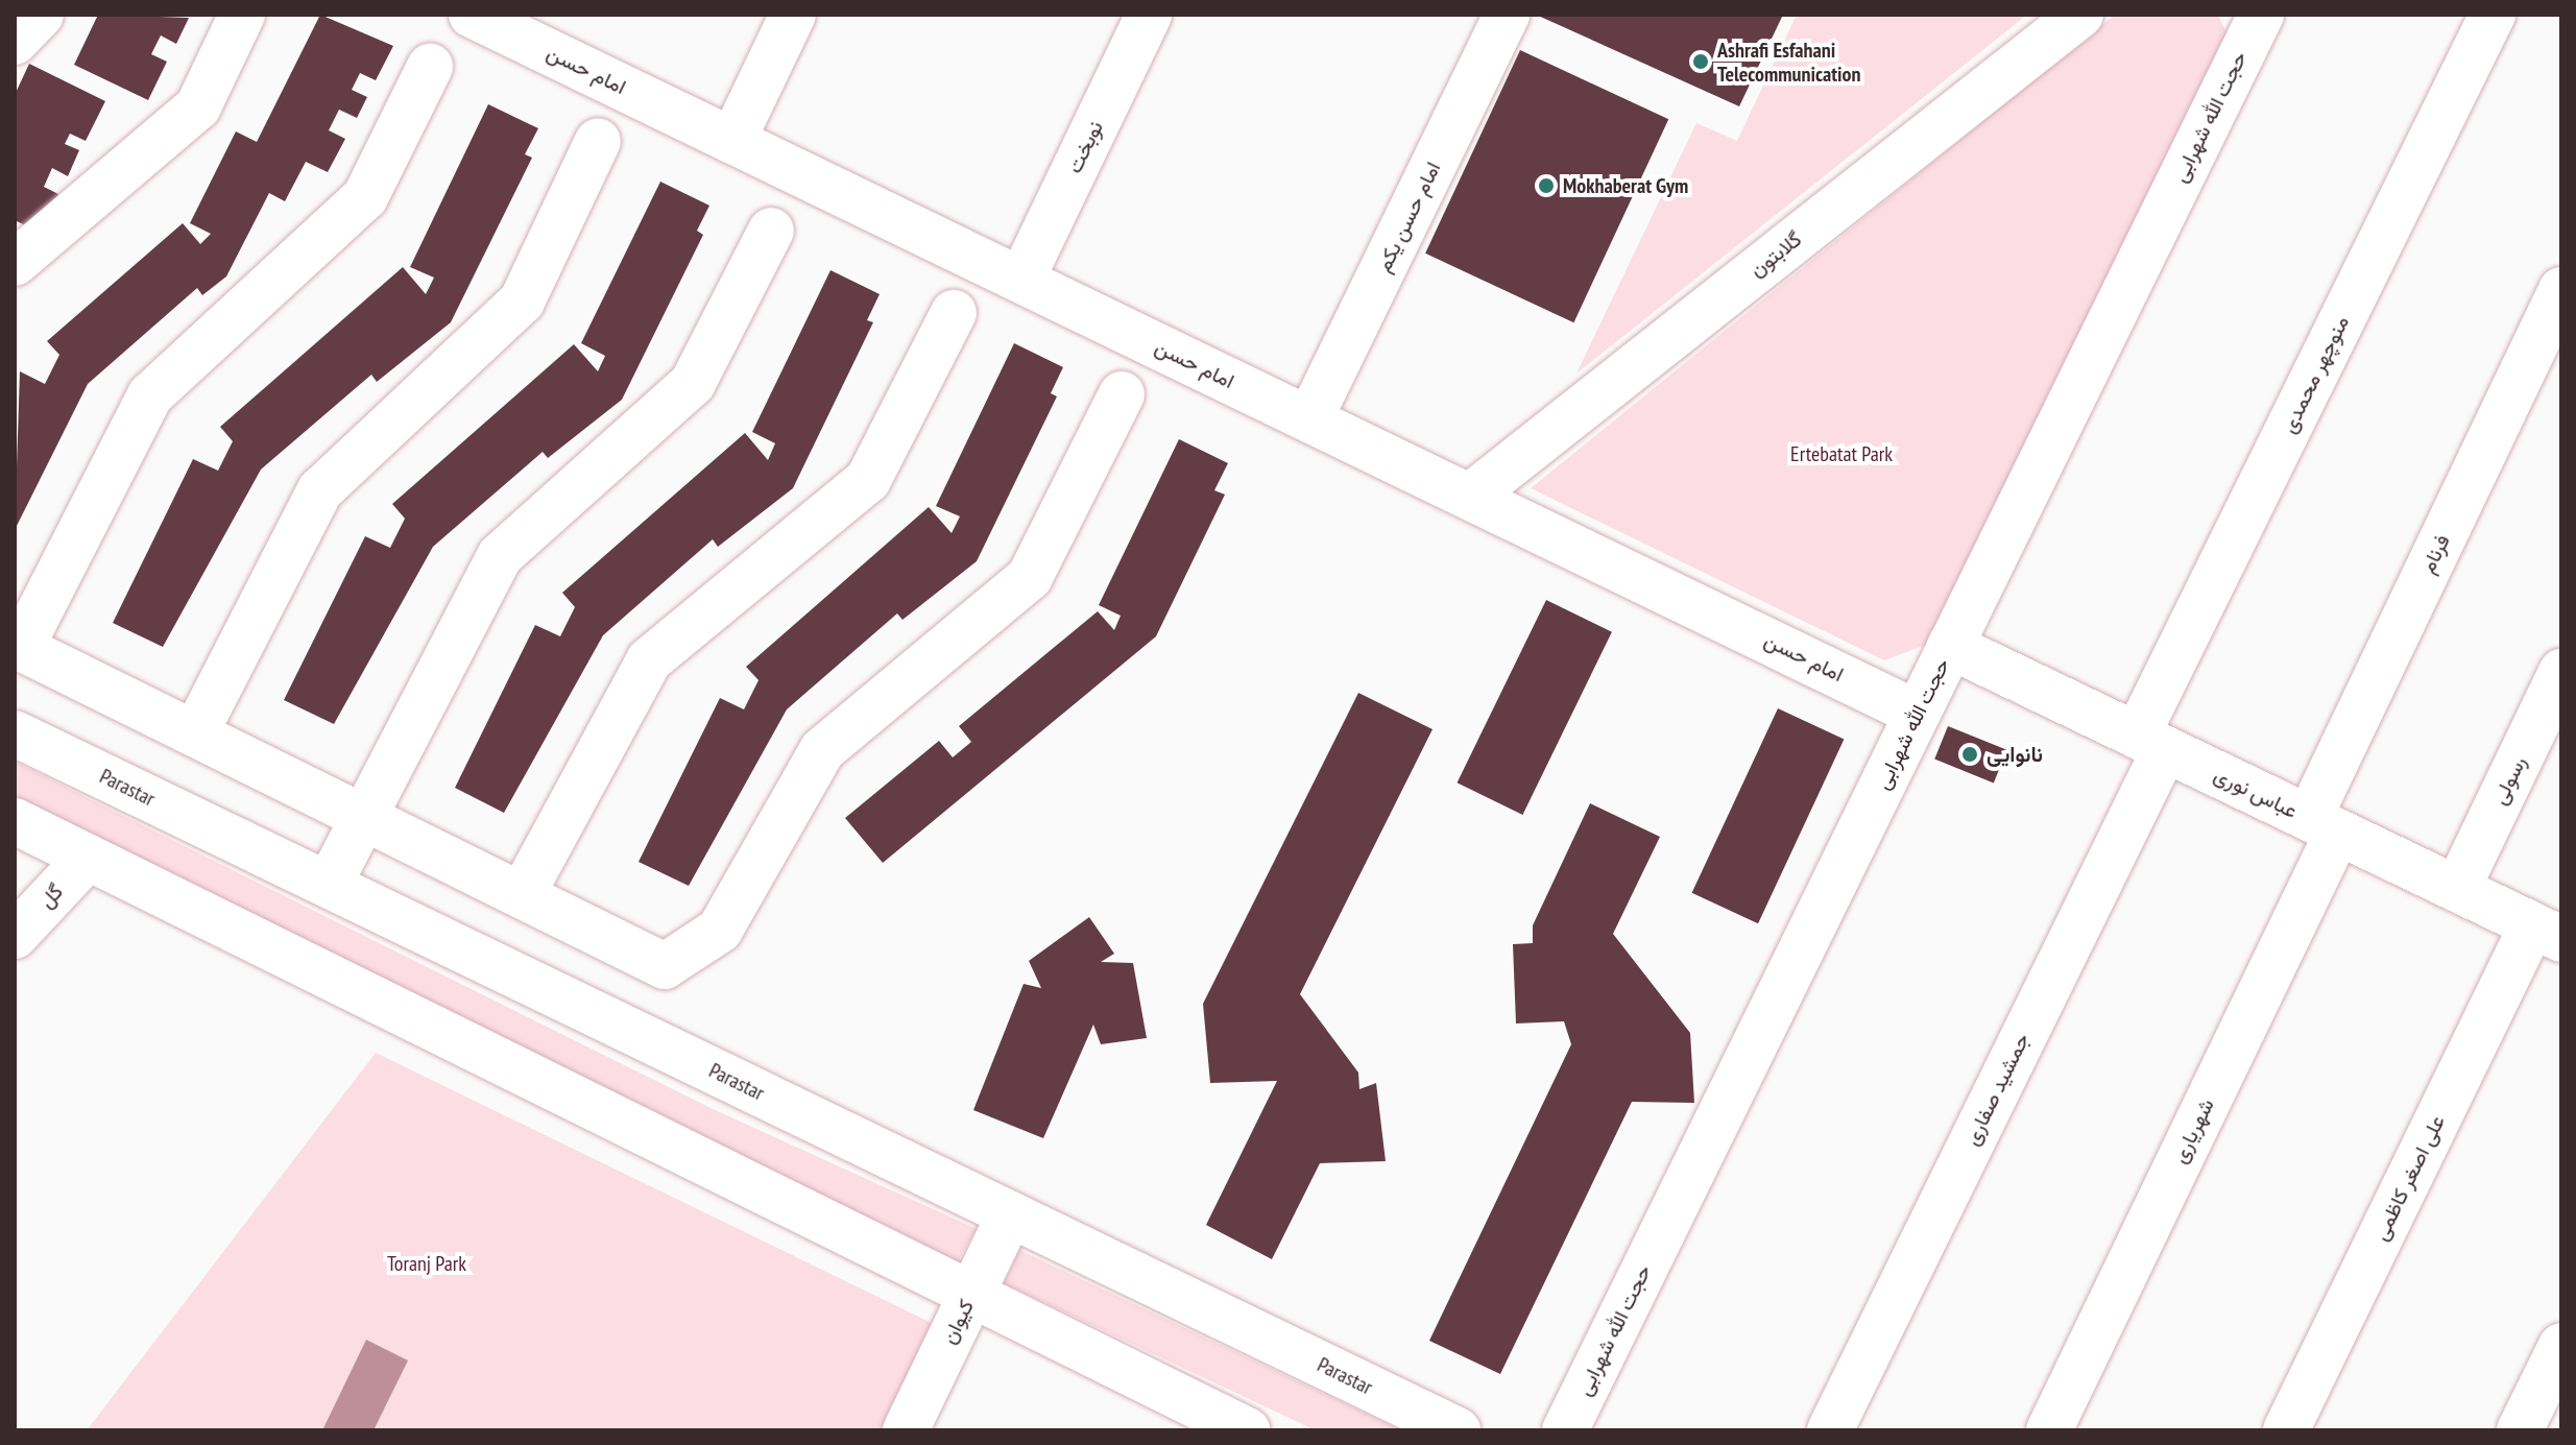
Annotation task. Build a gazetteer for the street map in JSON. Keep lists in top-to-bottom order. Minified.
{"streets":{"street":["امام حسن","حجت الله شهرابی","نوبخت","امام حسن یکم","گلابتون","منوچهر محمدی","فرنام","رسولى","Parastar","عباس نوری","گل","جمشید صفاری","شهریاری","علی اصغر کاظمی","کیوان"]},"crossings":[["امام حسن","حجت الله شهرابی"],["امام حسن","نوبخت"],["امام حسن","امام حسن یکم"],["امام حسن","گلابتون"],["حجت الله شهرابی","عباس نوری"],["منوچهر محمدی","عباس نوری"],["منوچهر محمدی","جمشید صفاری"],["فرنام","عباس نوری"],["فرنام","شهریاری"],["رسولى","عباس نوری"],["Parastar","کیوان"],["عباس نوری","جمشید صفاری"],["عباس نوری","شهریاری"],["عباس نوری","علی اصغر کاظمی"]],"parks":["Ertebatat Park","Toranj Park"],"places":["Ashrafi Esfahani Telecommunication","Mokhaberat Gym","نانوایی"]}
